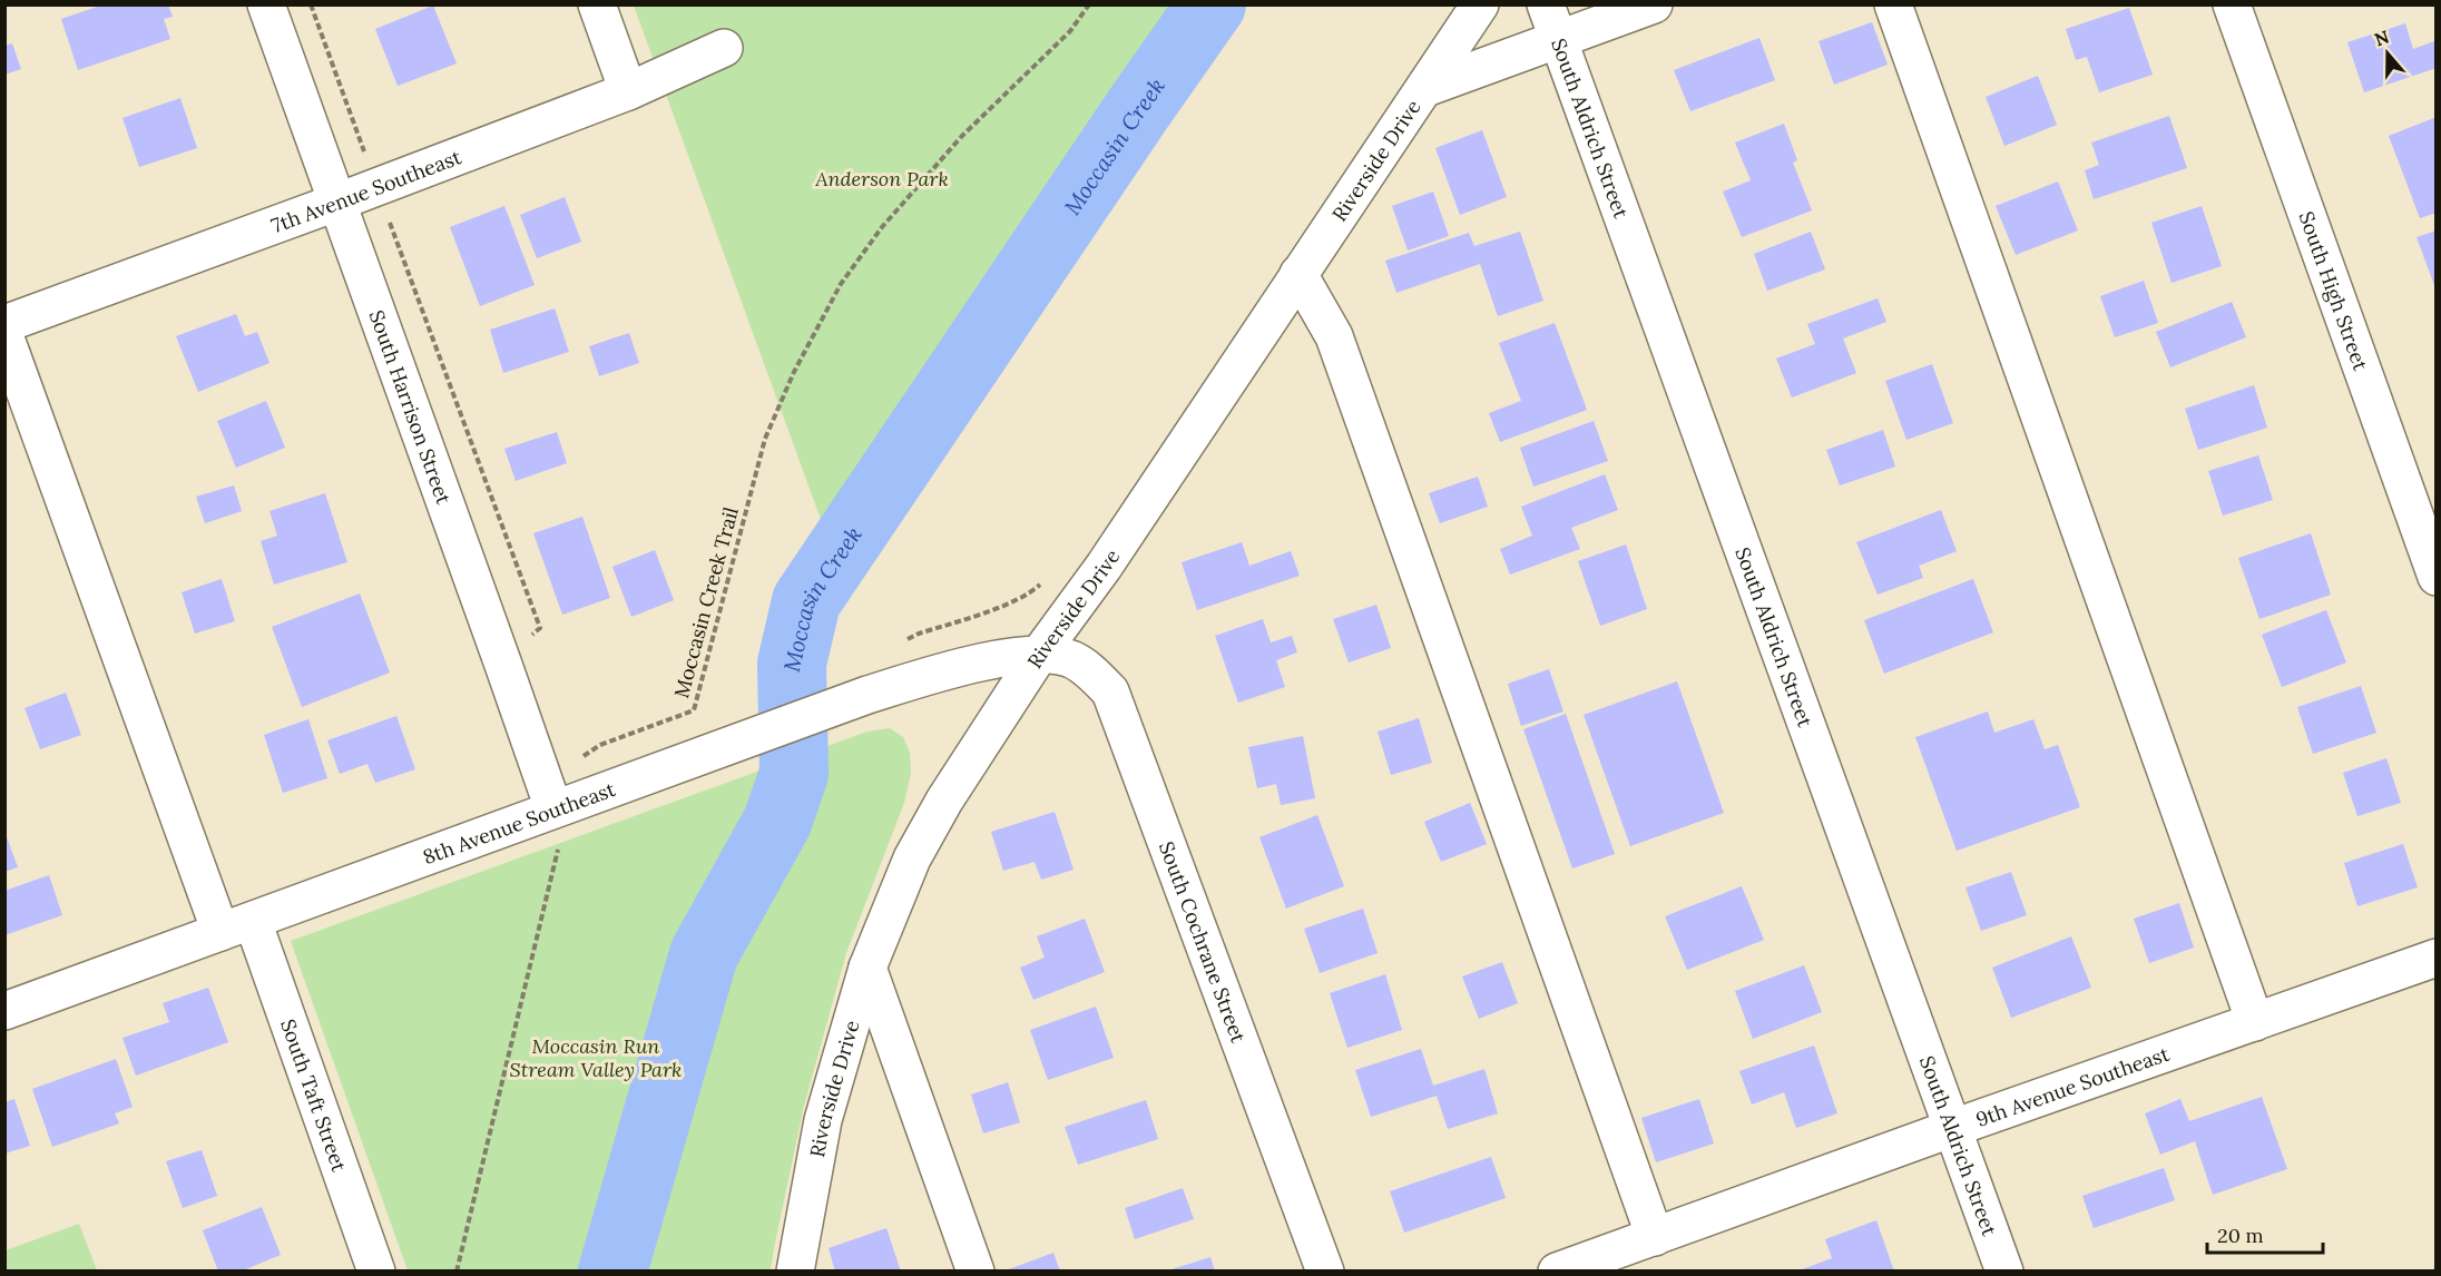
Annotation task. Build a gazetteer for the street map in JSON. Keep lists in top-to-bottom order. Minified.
{"streets":{"street":["South Aldrich Street","Riverside Drive","7th Avenue Southeast","South High Street","South Harrison Street","8th Avenue Southeast","South Cochrane Street","9th Avenue Southeast","South Taft Street"],"path":["Moccasin Creek Trail"]},"crossings":[["South Aldrich Street","9th Avenue Southeast"],["Riverside Drive","8th Avenue Southeast"],["Riverside Drive","South Cochrane Street"],["7th Avenue Southeast","South Harrison Street"],["South Harrison Street","Moccasin Creek Trail"],["South Harrison Street","8th Avenue Southeast"],["Moccasin Creek Trail","8th Avenue Southeast"],["8th Avenue Southeast","South Cochrane Street"],["8th Avenue Southeast","South Taft Street"]],"water":["Moccasin Creek"],"parks":["Anderson Park","Moccasin Run Stream Valley Park"],"scale_bar":"20 m","north":"top"}
